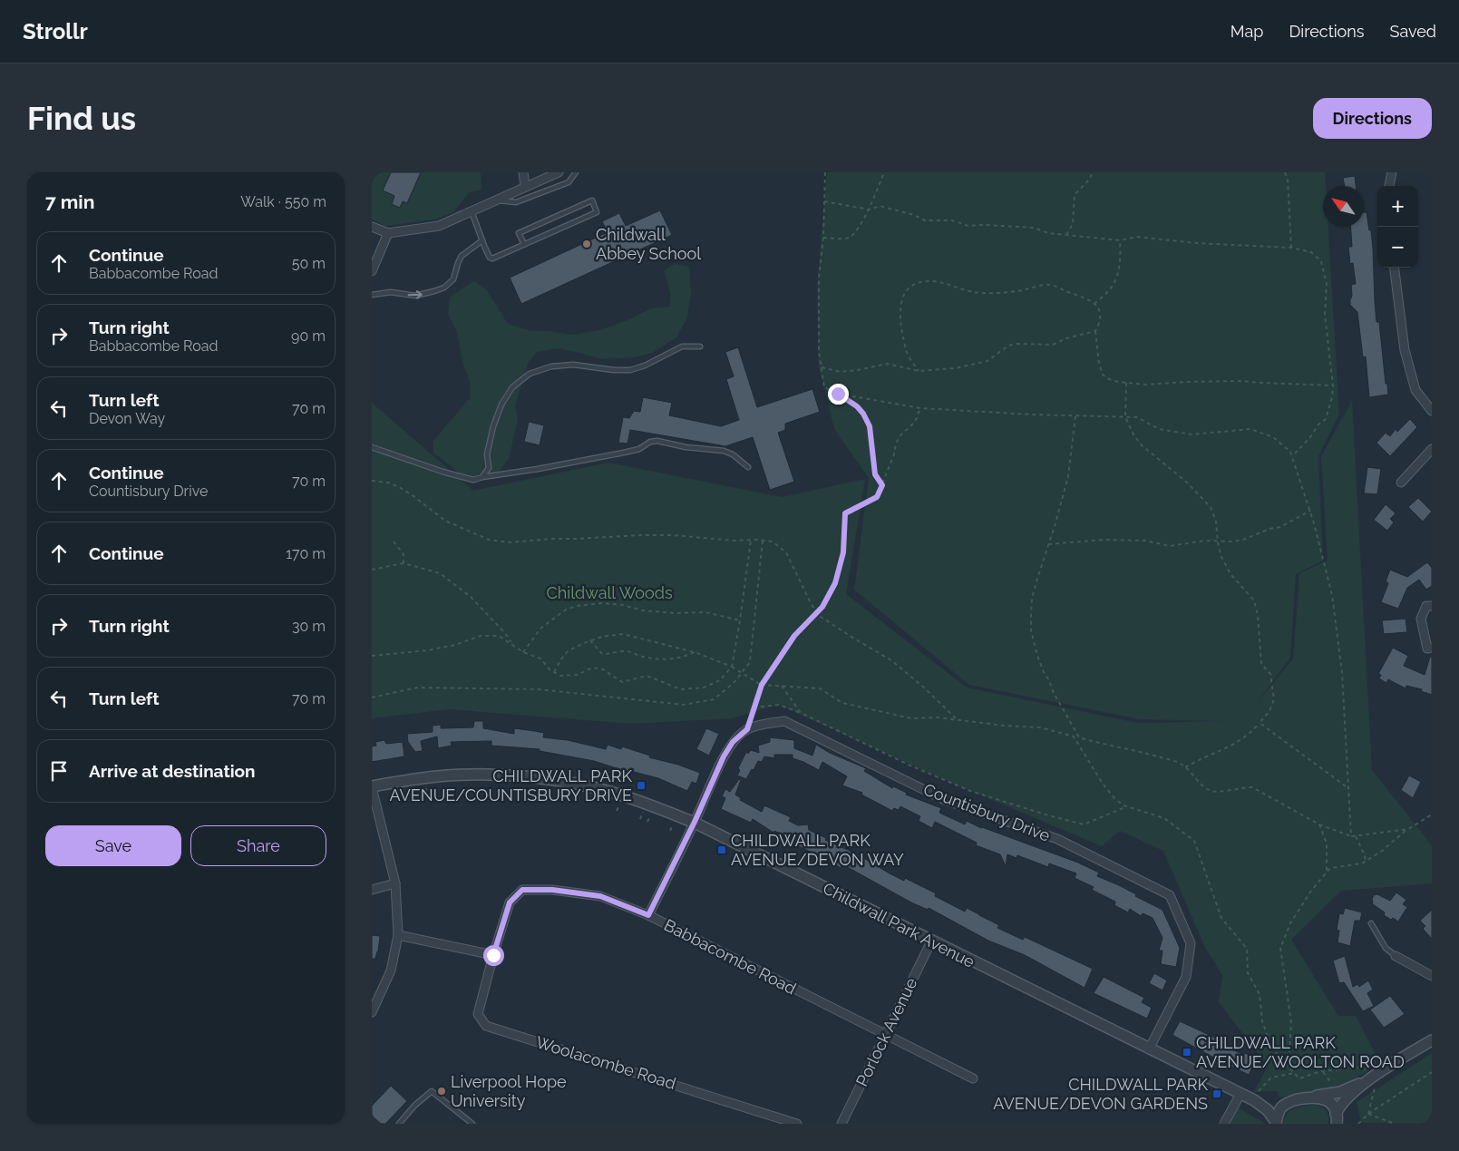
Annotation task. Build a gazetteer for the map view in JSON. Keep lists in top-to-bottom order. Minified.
{"streets":{"street":["Countisbury Drive","Childwall Park Avenue","Babbacombe Road","Porlock Avenue","Woolacombe Road"]},"crossings":[["Countisbury Drive","Childwall Park Avenue"],["Countisbury Drive","Babbacombe Road"],["Childwall Park Avenue","Porlock Avenue"],["Babbacombe Road","Porlock Avenue"],["Babbacombe Road","Woolacombe Road"]],"parks":["Childwall Woods"],"places":{"other":["Childwall Abbey School","Liverpool Hope University"],"transit":["CHILDWALL PARK AVENUE/COUNTISBURY DRIVE","CHILDWALL PARK AVENUE/DEVON WAY","CHILDWALL PARK AVENUE/WOOLTON ROAD","CHILDWALL PARK AVENUE/DEVON GARDENS"]},"north":"top left","page":{"header":"Strollr","nav":["Map","Directions","Saved"],"buttons":["Directions",["Save","Share"]],"title":"Find us","heading":["7 min","Walk · 550 m"],"map_buttons":["+","−"],"list":[["Continue","Babbacombe Road","50 m"],["Turn right","Babbacombe Road","90 m"],["Turn left","Devon Way","70 m"],["Continue","Countisbury Drive","70 m"],["Continue","170 m"],["Turn right","30 m"],["Turn left","70 m"],"Arrive at destination"]}}
